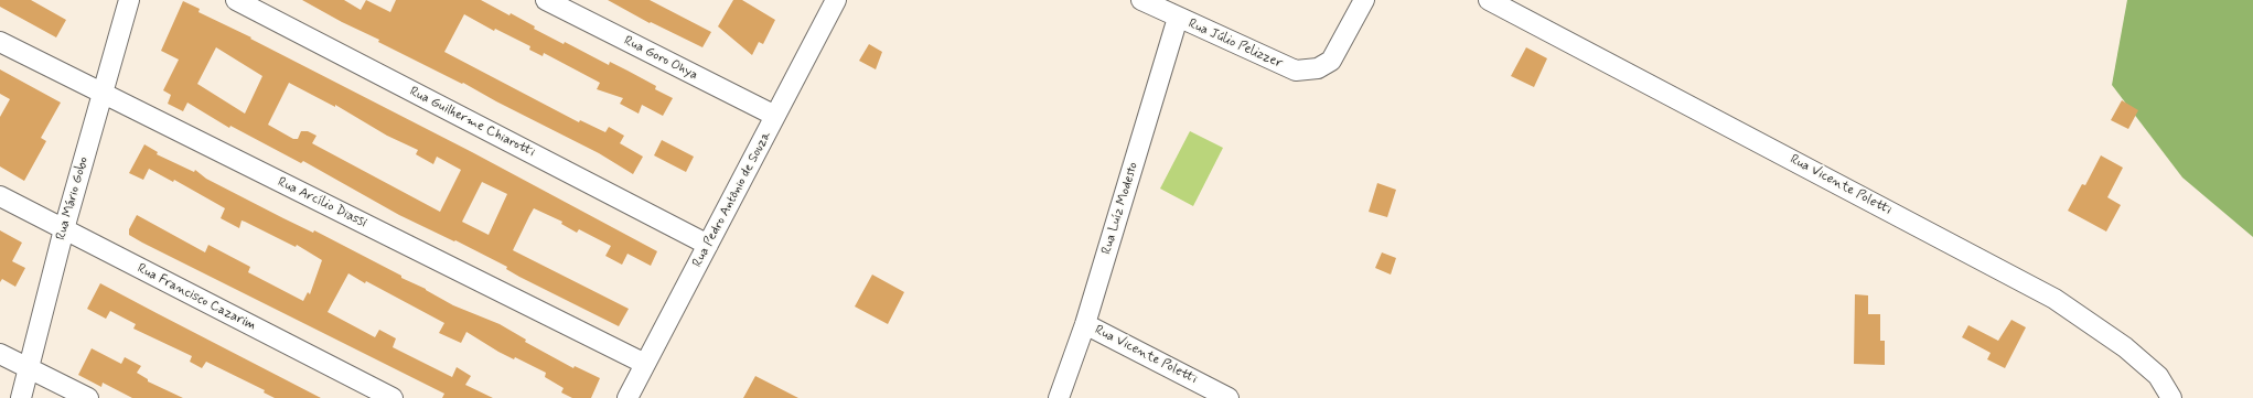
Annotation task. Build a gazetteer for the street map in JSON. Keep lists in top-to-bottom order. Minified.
{"streets":{"street":["Rua Júlio Pelizzer","Rua Goro Ohya","Rua Guilherme Chiarotti","Rua Vicente Poletti","Rua Mário Gobo","Rua Pedro Antônio de Souza","Rua Arcílio Diassi","Rua Luíz Modesto","Rua Francisco Cazarim"]},"crossings":[["Rua Júlio Pelizzer","Rua Luíz Modesto"],["Rua Goro Ohya","Rua Pedro Antônio de Souza"],["Rua Guilherme Chiarotti","Rua Pedro Antônio de Souza"],["Rua Vicente Poletti","Rua Luíz Modesto"],["Rua Mário Gobo","Rua Arcílio Diassi"],["Rua Mário Gobo","Rua Francisco Cazarim"],["Rua Pedro Antônio de Souza","Rua Arcílio Diassi"]]}
